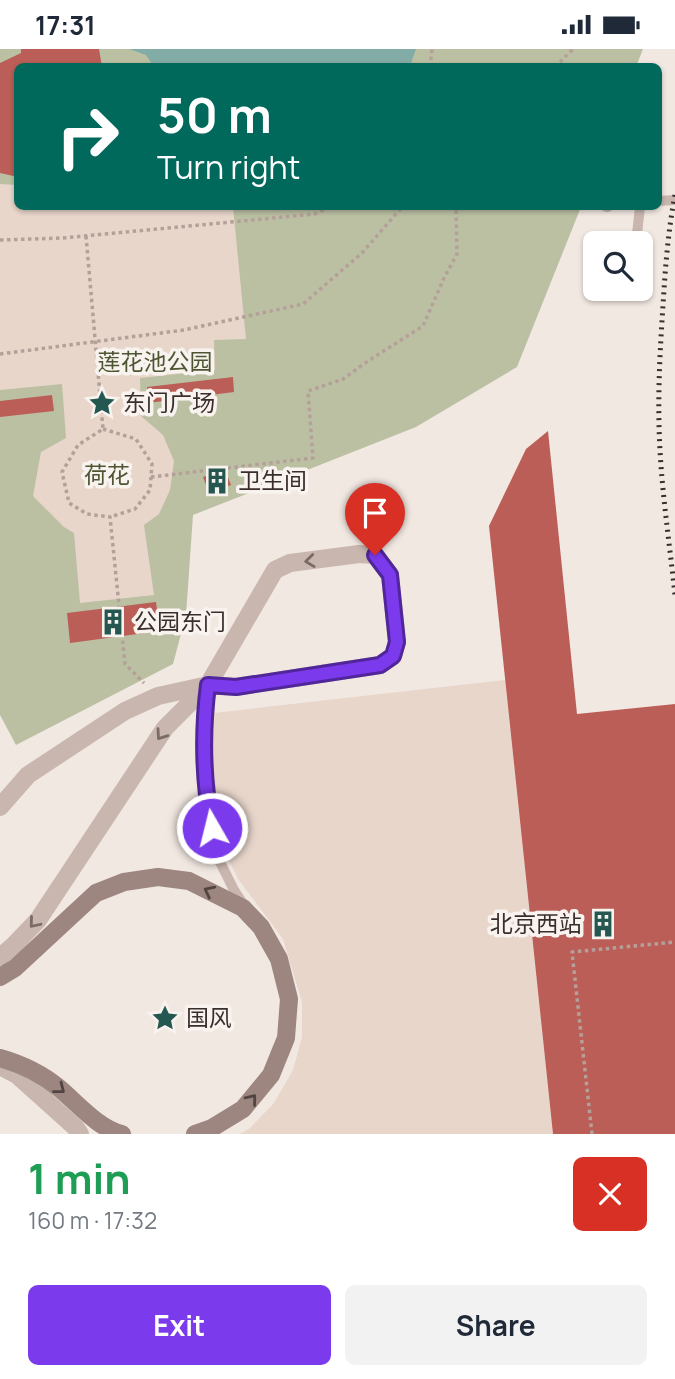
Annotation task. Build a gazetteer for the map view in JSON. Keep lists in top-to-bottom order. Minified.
{"parks":["莲花池公园","荷花"],"places":{"place":["东门广场","国风"],"building":["卫生间","公园东门","北京西站"]},"page":{"status":"17:31","turn":["50 m","Turn right"],"heading":["1 min","160 m · 17:32"],"buttons":["Exit","Share"]}}
